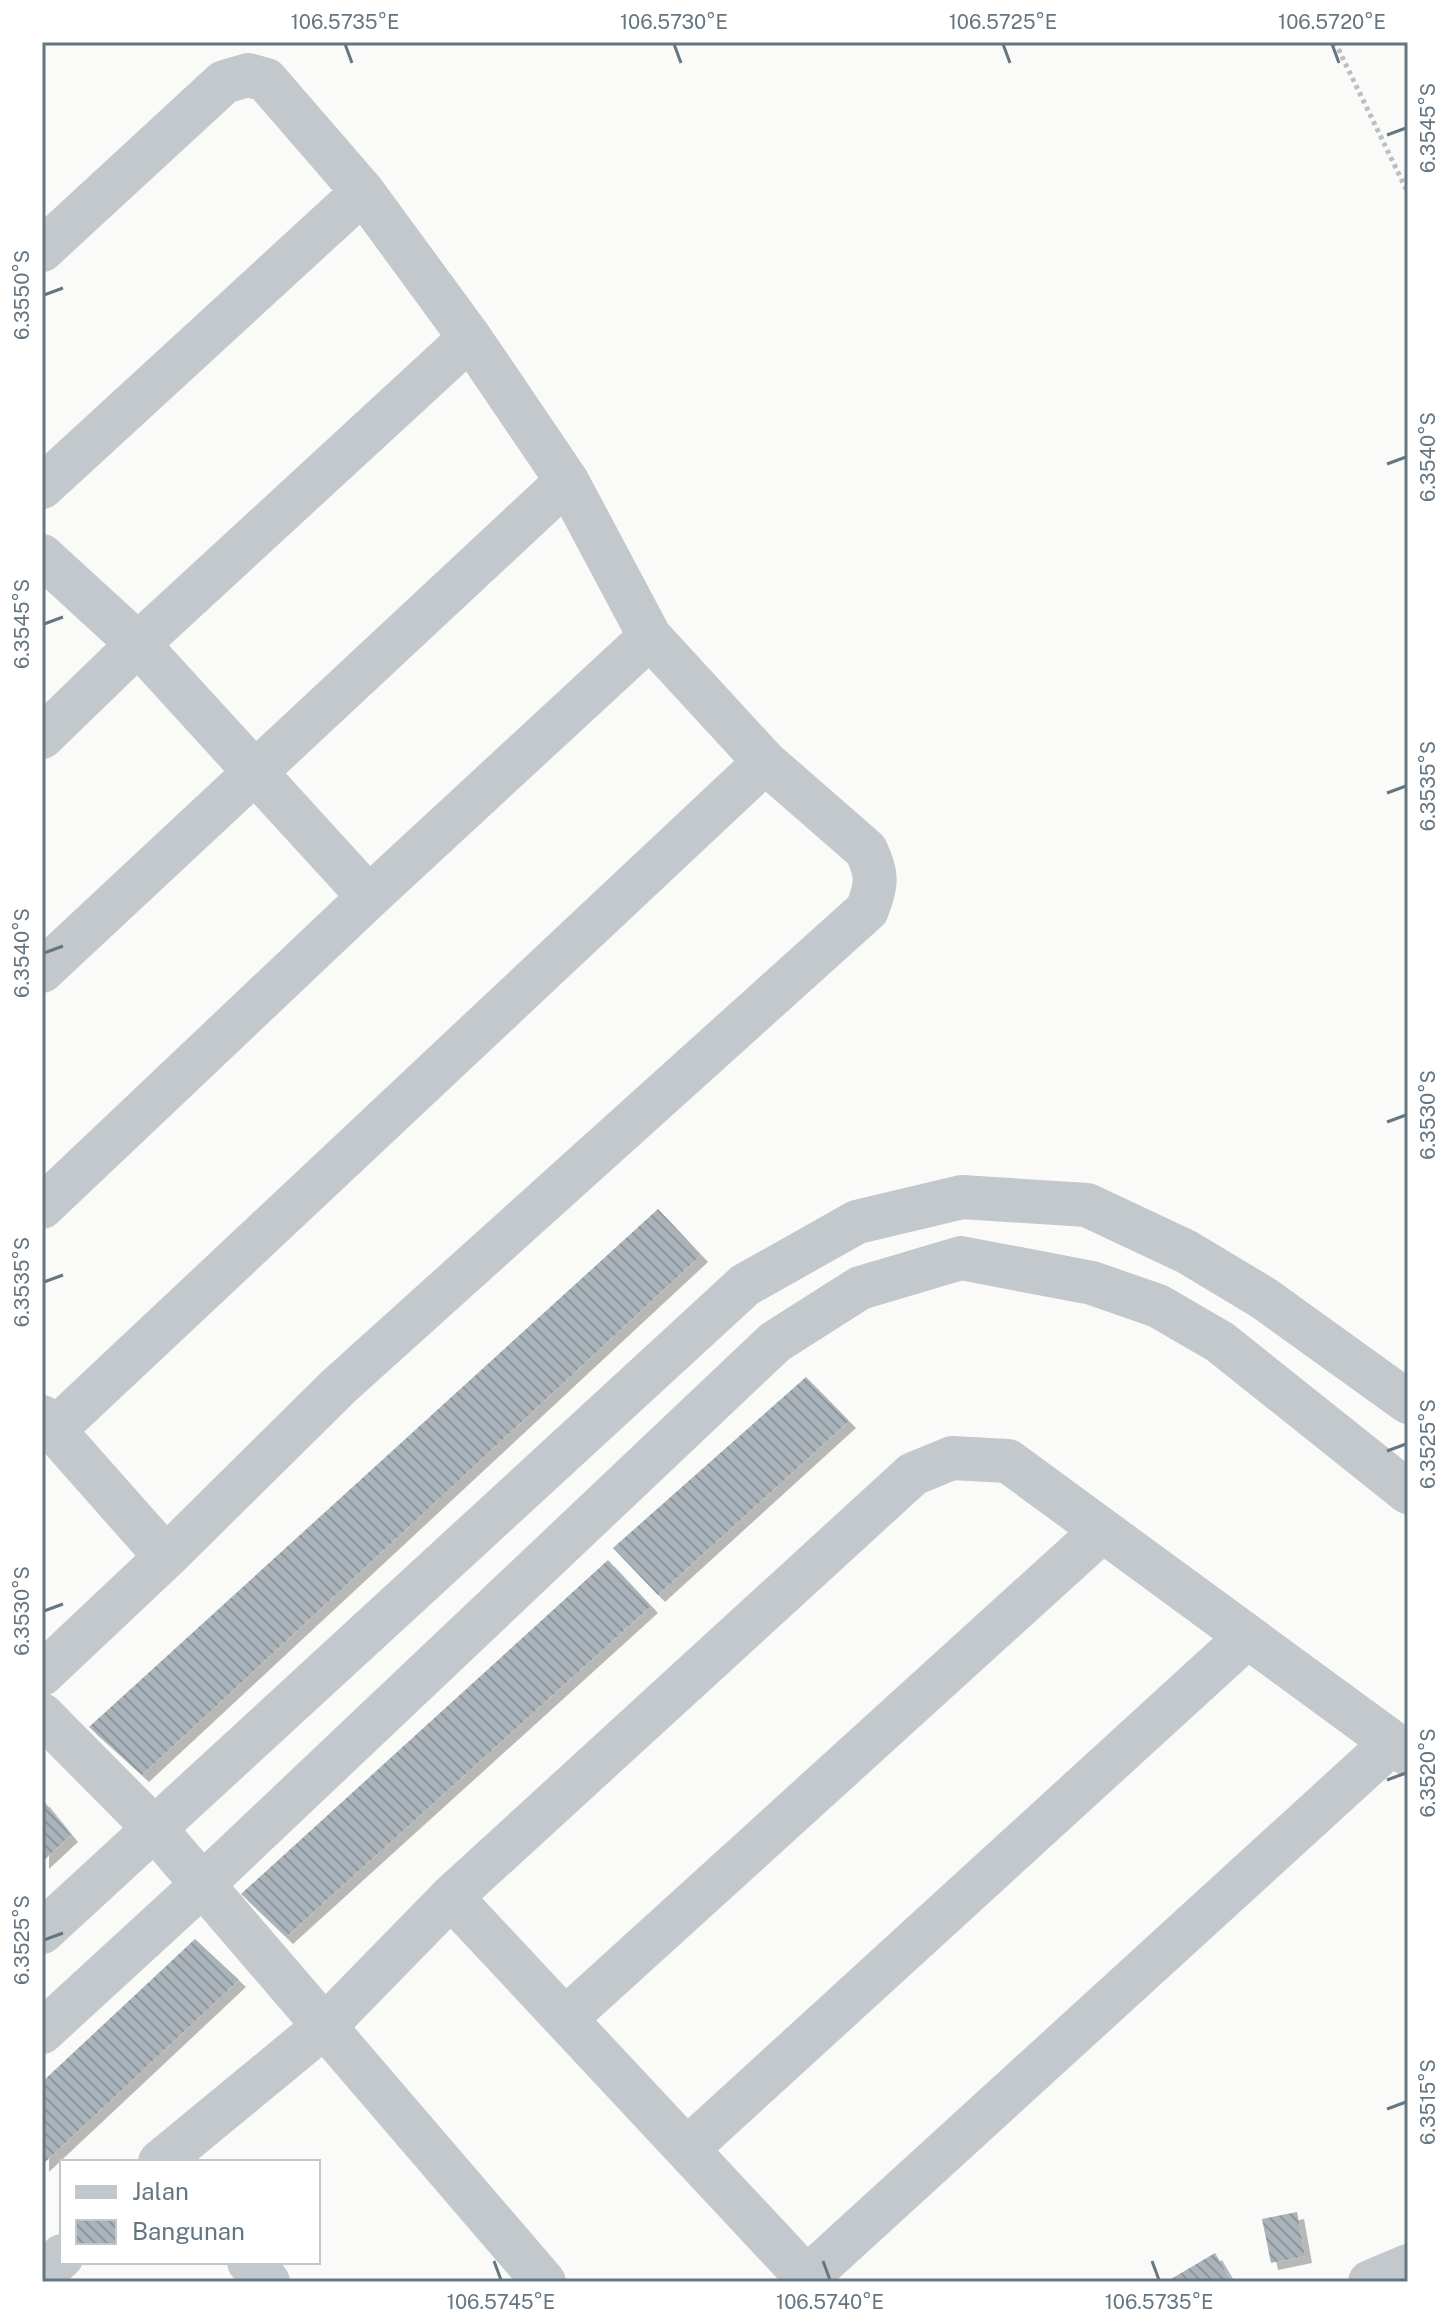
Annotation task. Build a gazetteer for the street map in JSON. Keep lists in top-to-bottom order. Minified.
{"legend":["Jalan","Bangunan"],"coordinates":["106.5735°E","106.5730°E","106.5725°E","106.5720°E","6.3545°S","6.3550°S","6.3540°S","6.3535°S","6.3530°S","6.3525°S","6.3520°S","6.3515°S","106.5745°E","106.5740°E"]}
